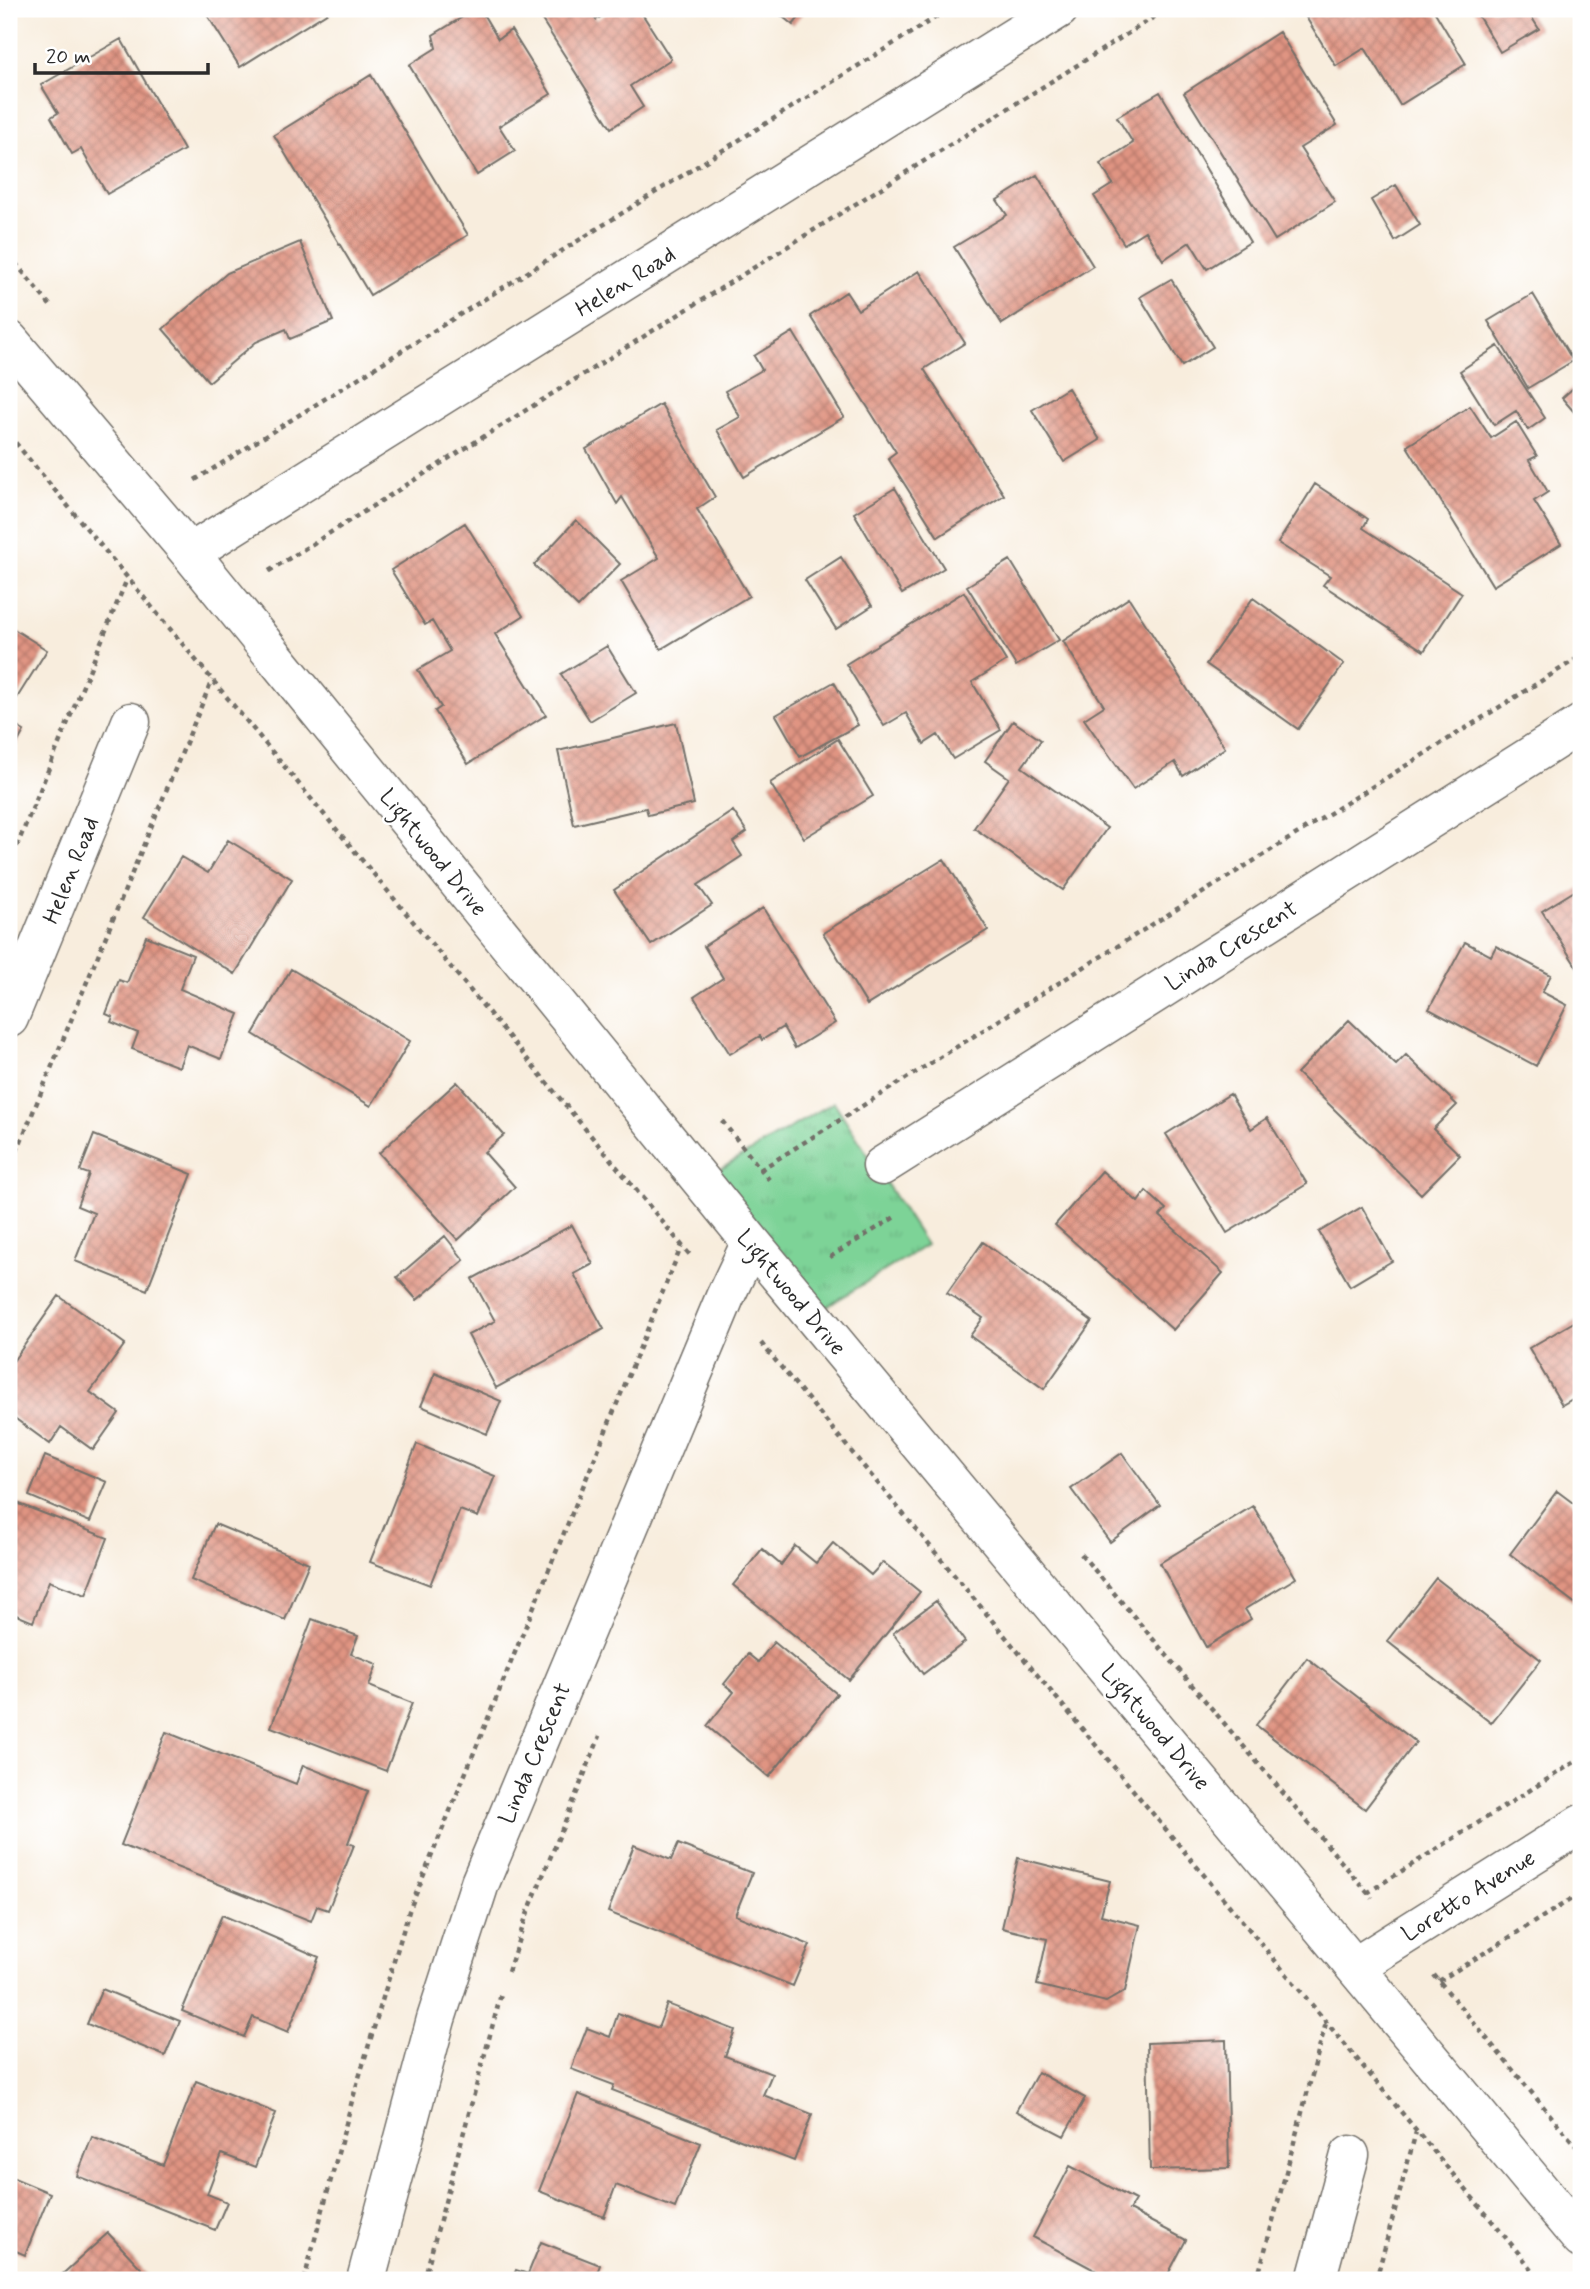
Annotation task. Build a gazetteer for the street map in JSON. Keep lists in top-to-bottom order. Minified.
{"streets":{"street":["Helen Road","Lightwood Drive","Linda Crescent","Loretto Avenue"]},"crossings":[["Helen Road","Lightwood Drive"],["Lightwood Drive","Linda Crescent"],["Lightwood Drive","Loretto Avenue"]],"scale_bar":"20 m"}
